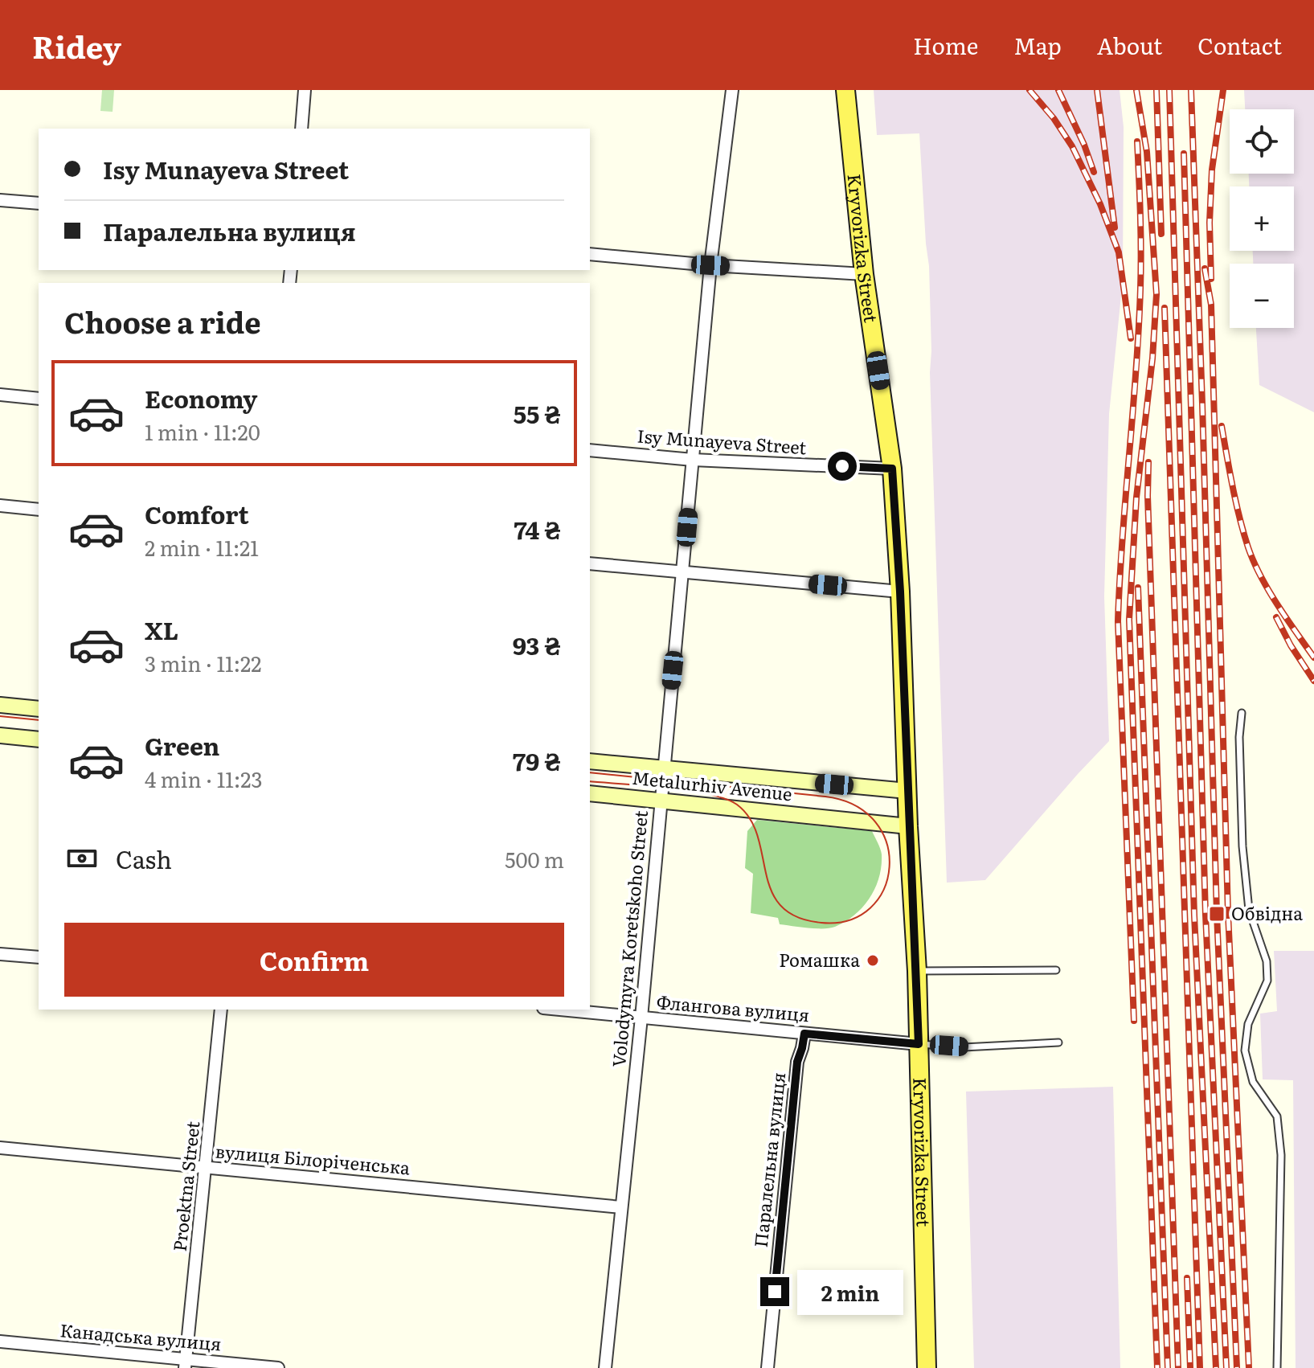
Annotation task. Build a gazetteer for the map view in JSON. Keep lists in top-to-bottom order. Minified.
{"streets":{"main road":["Kryvorizka Street","Metalurhiv Avenue"],"street":["Isy Munayeva Street","Volodymyra Koretskoho Street","Флангова вулиця","вулиця Білоріченська","Паралельна вулиця","Proektna Street","Канадська вулиця"]},"crossings":[["Kryvorizka Street","Isy Munayeva Street"],["Kryvorizka Street","Metalurhiv Avenue"],["Kryvorizka Street","Флангова вулиця"],["Isy Munayeva Street","Volodymyra Koretskoho Street"],["Metalurhiv Avenue","Volodymyra Koretskoho Street"],["Volodymyra Koretskoho Street","Флангова вулиця"],["Volodymyra Koretskoho Street","вулиця Білоріченська"],["Флангова вулиця","Паралельна вулиця"],["вулиця Білоріченська","Proektna Street"],["Proektna Street","Канадська вулиця"]],"places":{"transit":["Обвідна"],"other":["Ромашка"]},"page":{"header":"Ridey","nav":["Home","Map","About","Contact"],"map_buttons":["+","−"],"banner":["Isy Munayeva Street","Паралельна вулиця"],"heading":"Choose a ride","list":[{"name":"Economy","note":"1 min · 11:20","value":"55 ₴"},{"name":"Comfort","note":"2 min · 11:21","value":"74 ₴"},{"name":"XL","note":"3 min · 11:22","value":"93 ₴"},{"name":"Green","note":"4 min · 11:23","value":"79 ₴"}],"pay":["Cash","500 m"],"buttons":"Confirm","bubble":"2 min"}}
